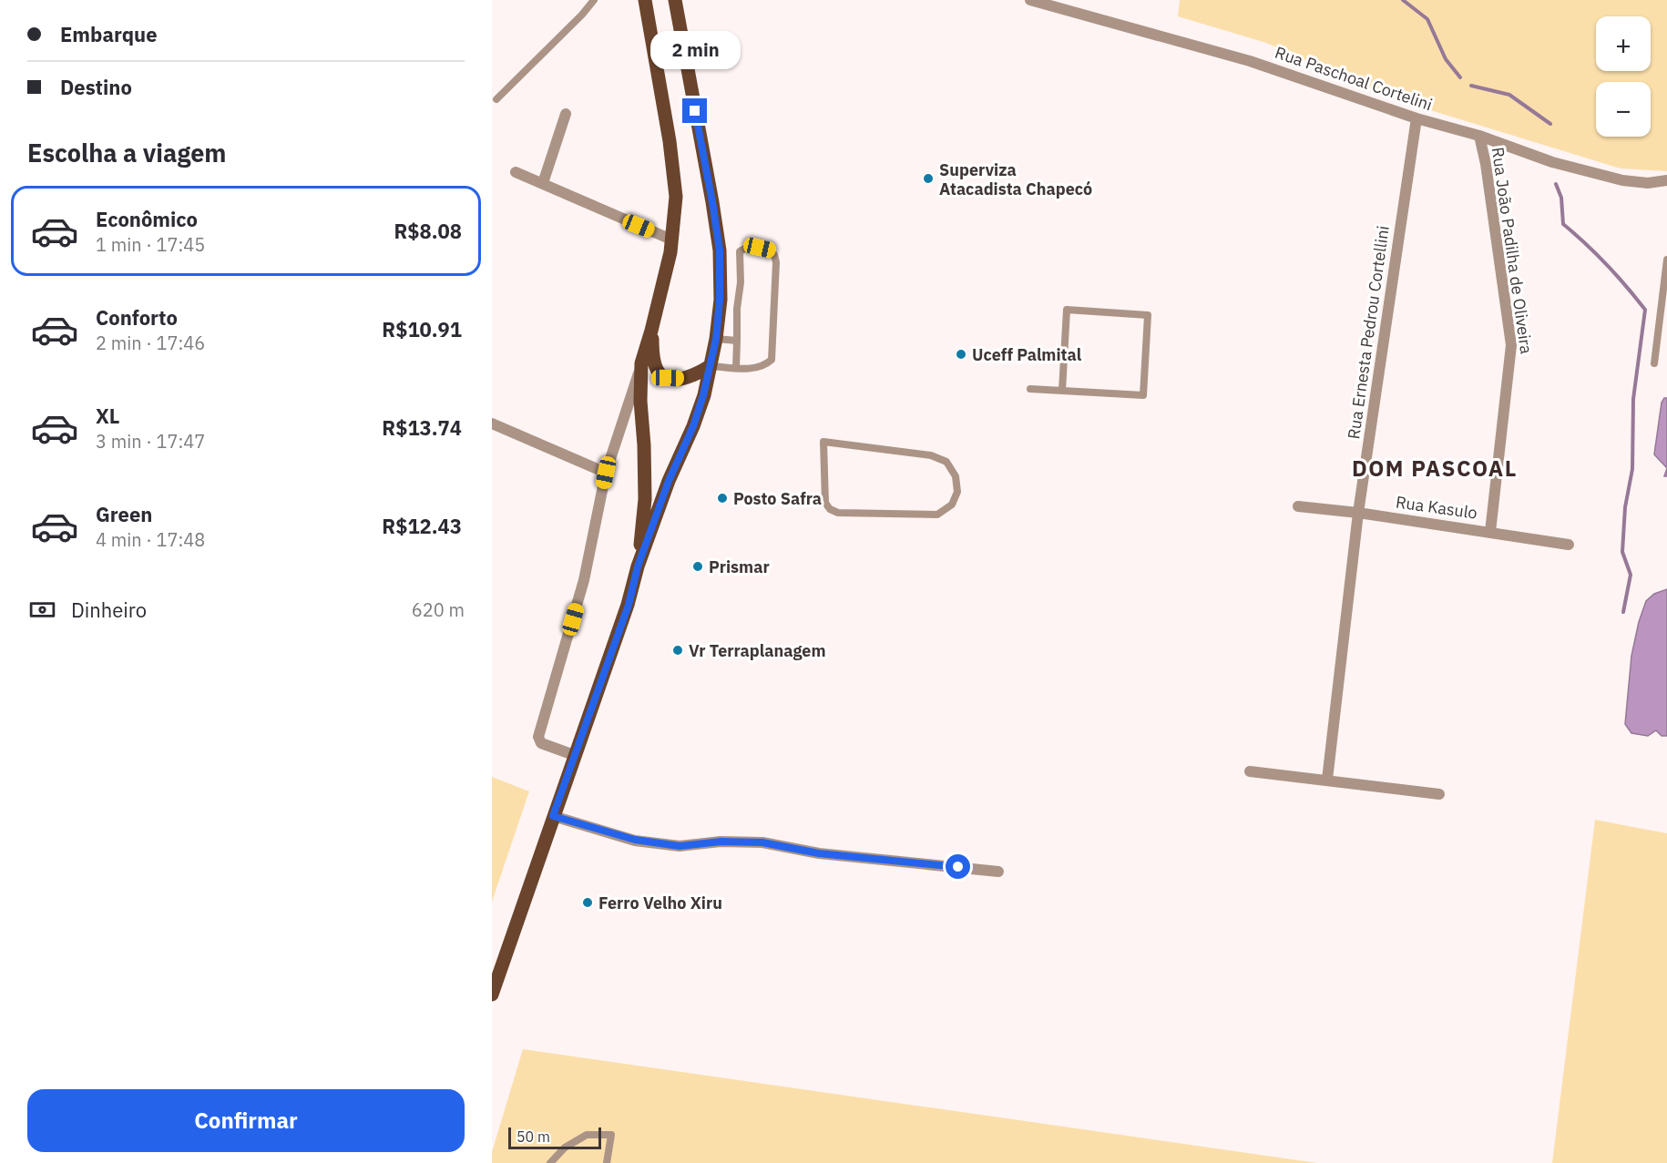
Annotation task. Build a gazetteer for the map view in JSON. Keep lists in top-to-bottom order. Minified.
{"streets":{"street":["Rua Paschoal Cortelini","Rua João Padilha de Oliveira","Rua Ernesta Pedrou Cortellini","Rua Kasulo"]},"crossings":[["Rua Paschoal Cortelini","Rua João Padilha de Oliveira"],["Rua Paschoal Cortelini","Rua Ernesta Pedrou Cortellini"],["Rua João Padilha de Oliveira","Rua Kasulo"],["Rua Ernesta Pedrou Cortellini","Rua Kasulo"]],"districts":["DOM PASCOAL"],"places":["Superviza Atacadista Chapecó","Uceff Palmital","Posto Safra","Prismar","Vr Terraplanagem","Ferro Velho Xiru"],"scale_bar":"50 m","page":{"banner":["Embarque","Destino"],"map_buttons":["+","−"],"bubble":"2 min","heading":"Escolha a viagem","list":[{"name":"Econômico","note":"1 min · 17:45","value":"R$8.08"},{"name":"Conforto","note":"2 min · 17:46","value":"R$10.91"},{"name":"XL","note":"3 min · 17:47","value":"R$13.74"},{"name":"Green","note":"4 min · 17:48","value":"R$12.43"}],"pay":["Dinheiro","620 m"],"buttons":"Confirmar","scale":"50 m"}}
